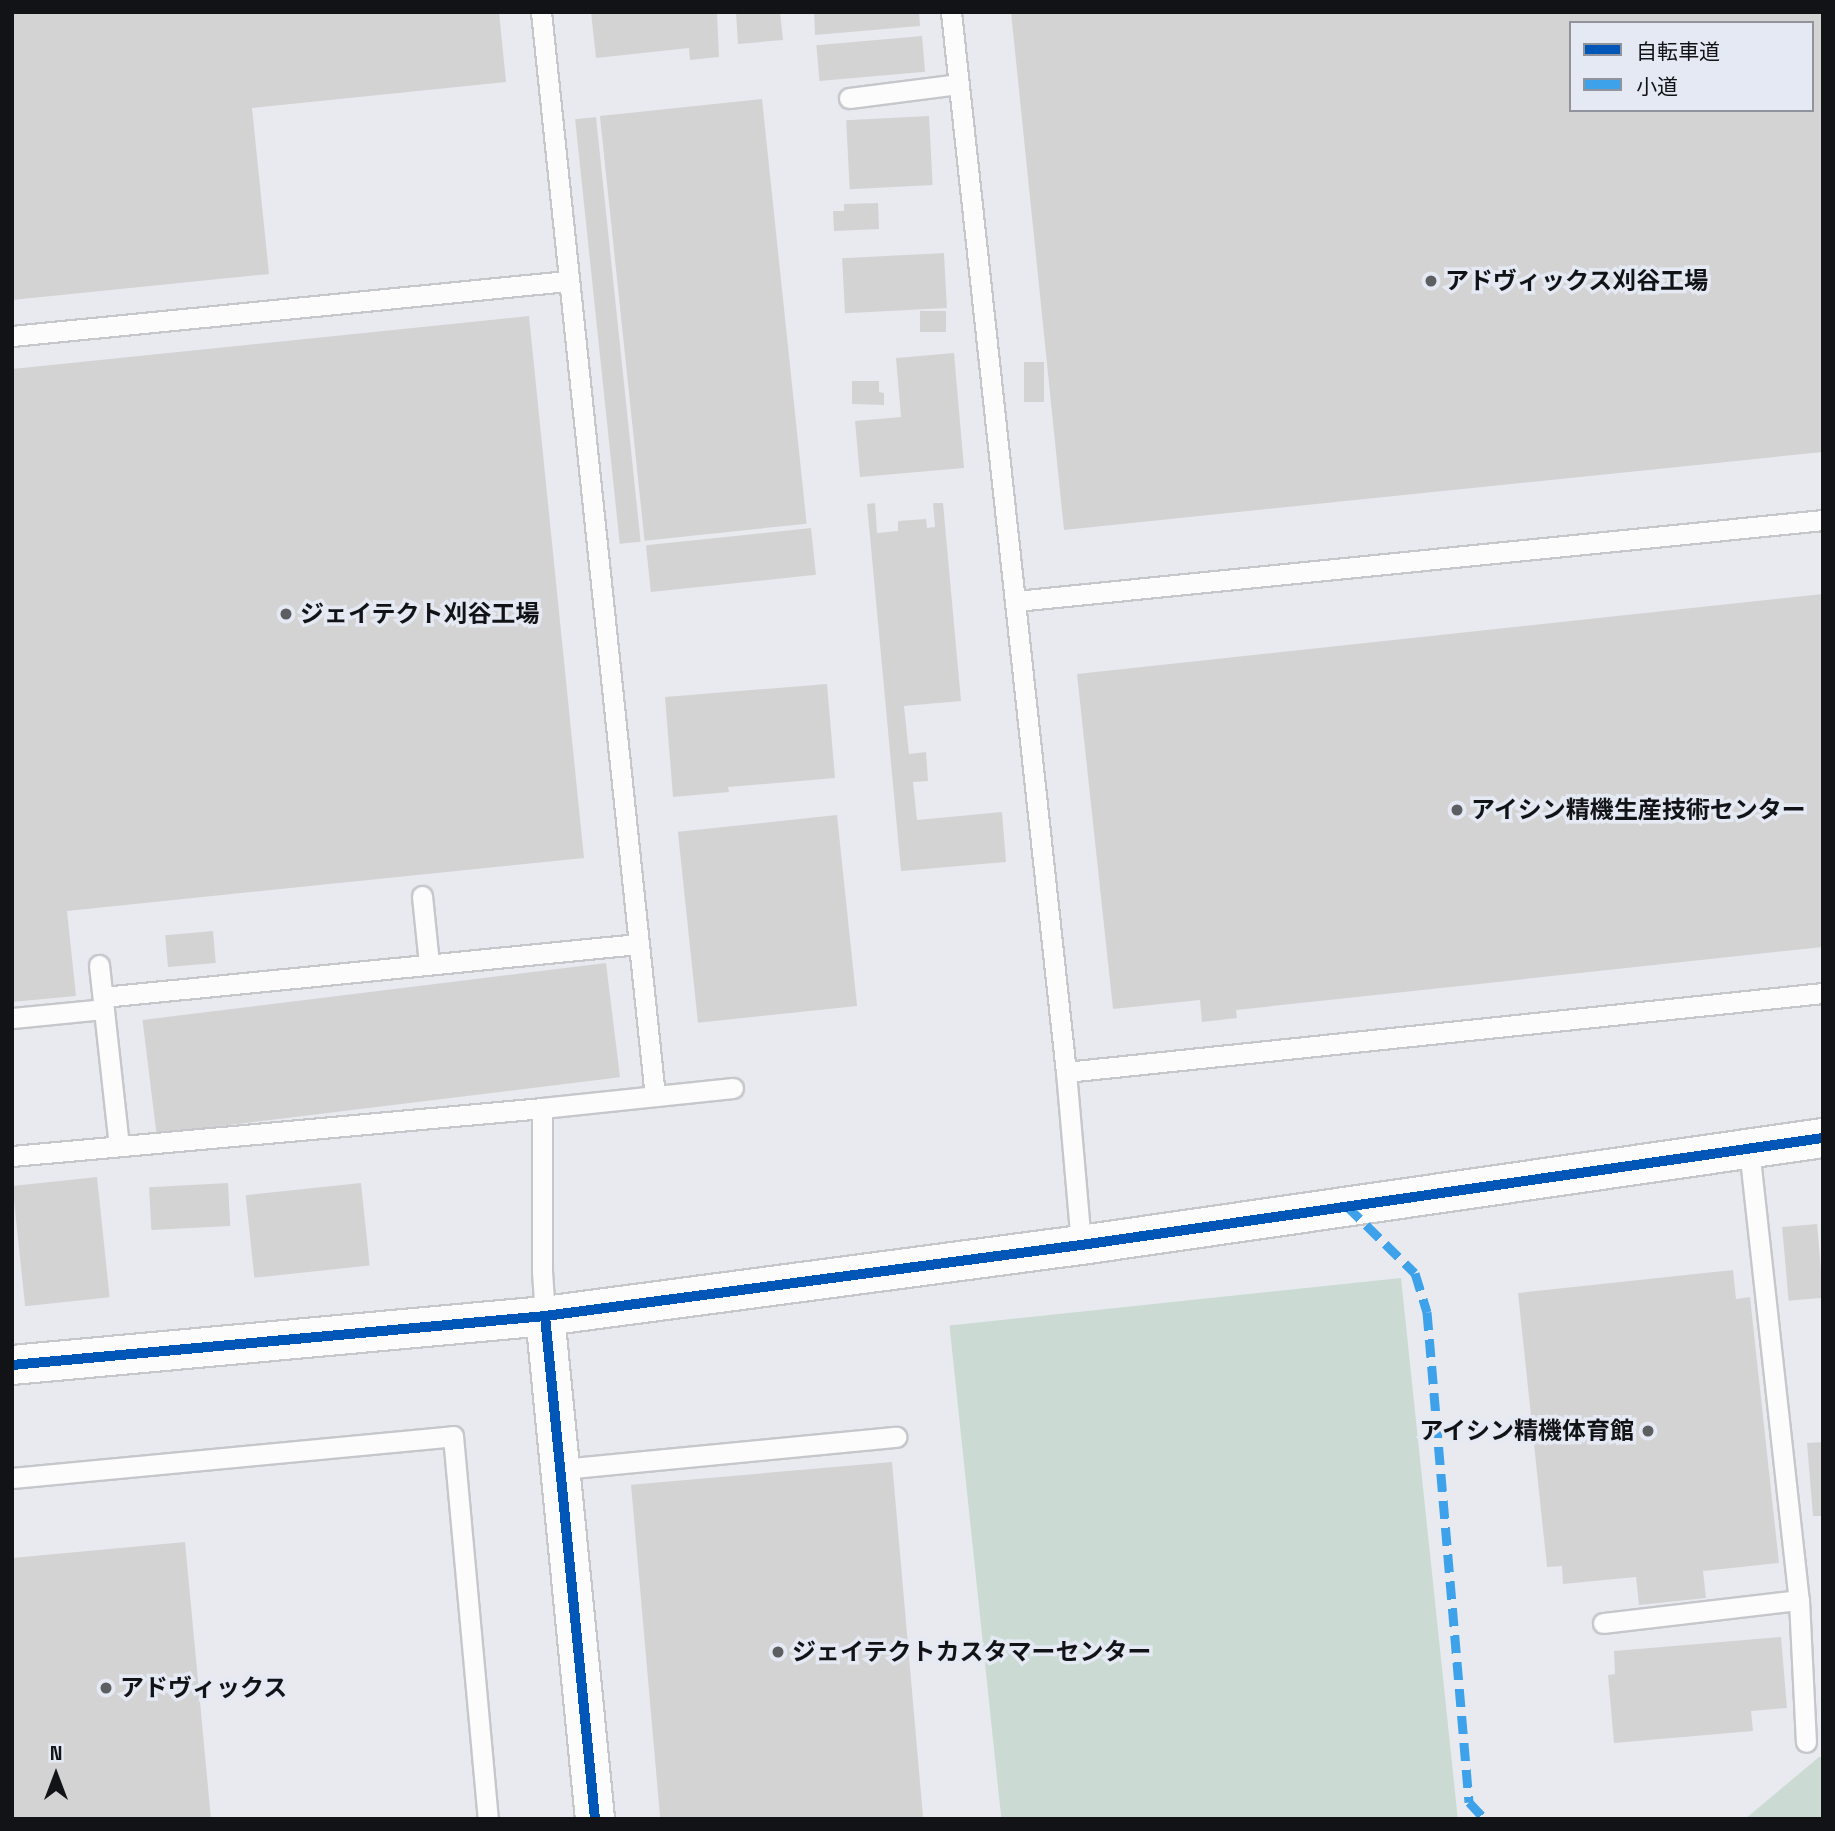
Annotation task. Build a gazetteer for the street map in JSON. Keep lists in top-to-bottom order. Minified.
{"places":["アドヴィックス刈谷工場","ジェイテクト刈谷工場","アイシン精機生産技術センター","アイシン精機体育館","ジェイテクトカスタマーセンター","アドヴィックス"],"legend":["自転車道","小道"],"north":"top"}
